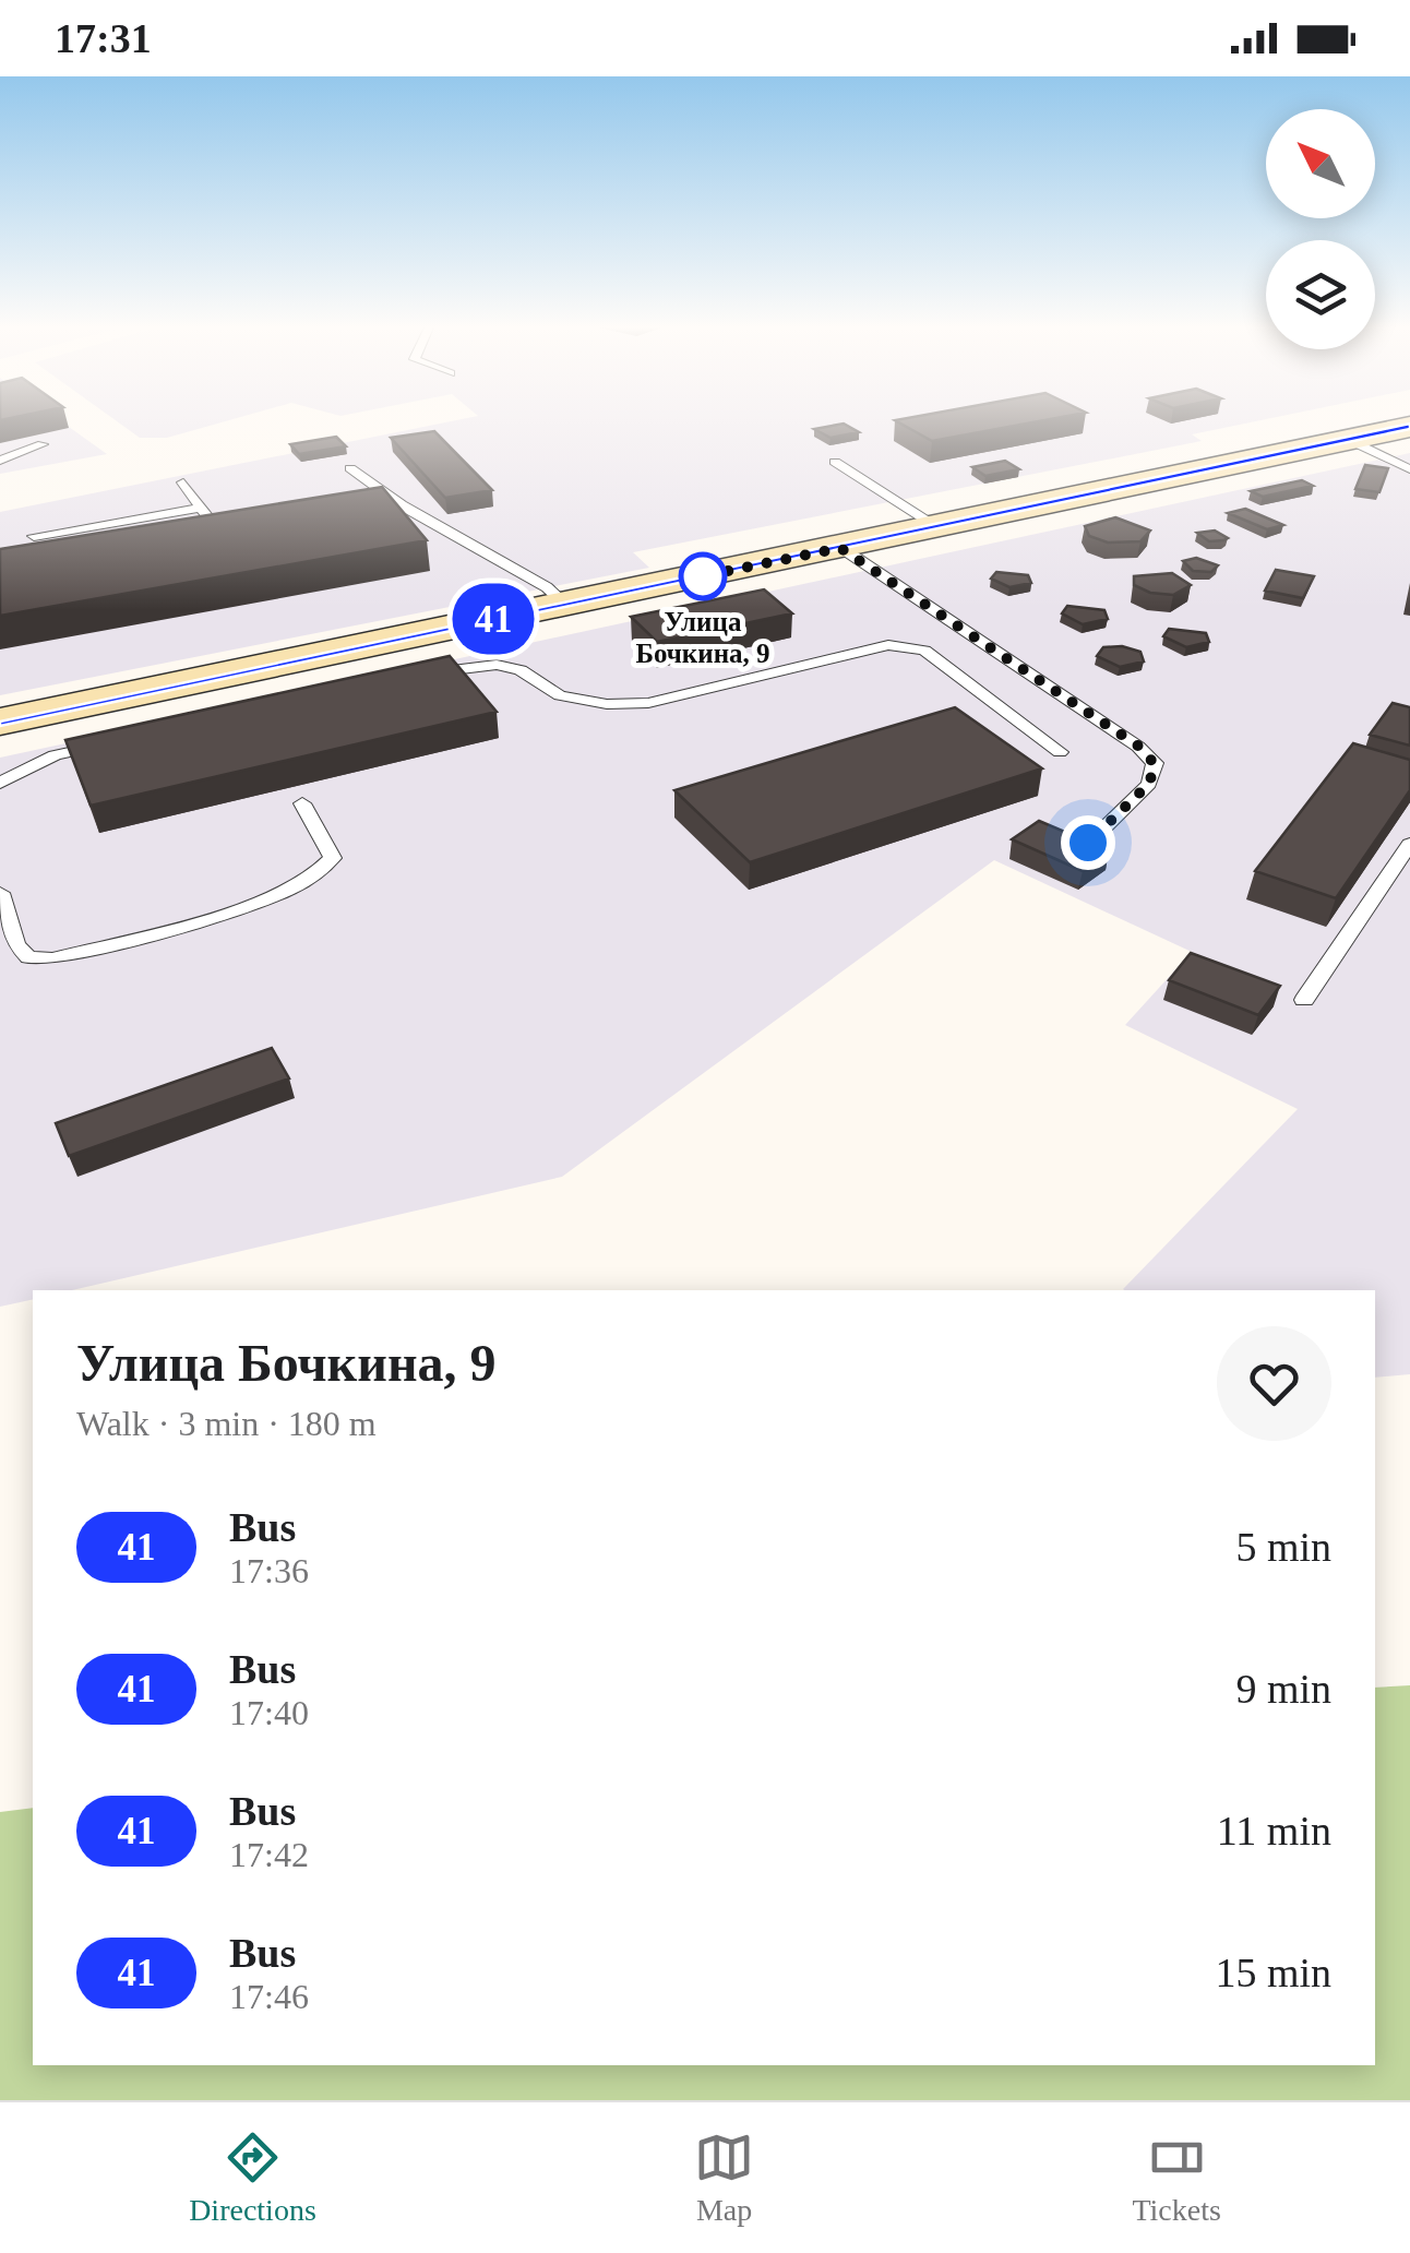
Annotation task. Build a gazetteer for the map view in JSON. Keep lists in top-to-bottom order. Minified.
{"places":["Улица Бочкина, 9"],"lines":["bus line 41"],"north":"top left","page":{"status":"17:31","on_map":"41","heading":["Улица Бочкина, 9","Walk · 3 min · 180 m"],"list":[{"mark":"41","name":"Bus","note":"17:36","value":"5 min"},{"mark":"41","name":"Bus","note":"17:40","value":"9 min"},{"mark":"41","name":"Bus","note":"17:42","value":"11 min"},{"mark":"41","name":"Bus","note":"17:46","value":"15 min"}],"tabs":["Directions","Map","Tickets"]}}
